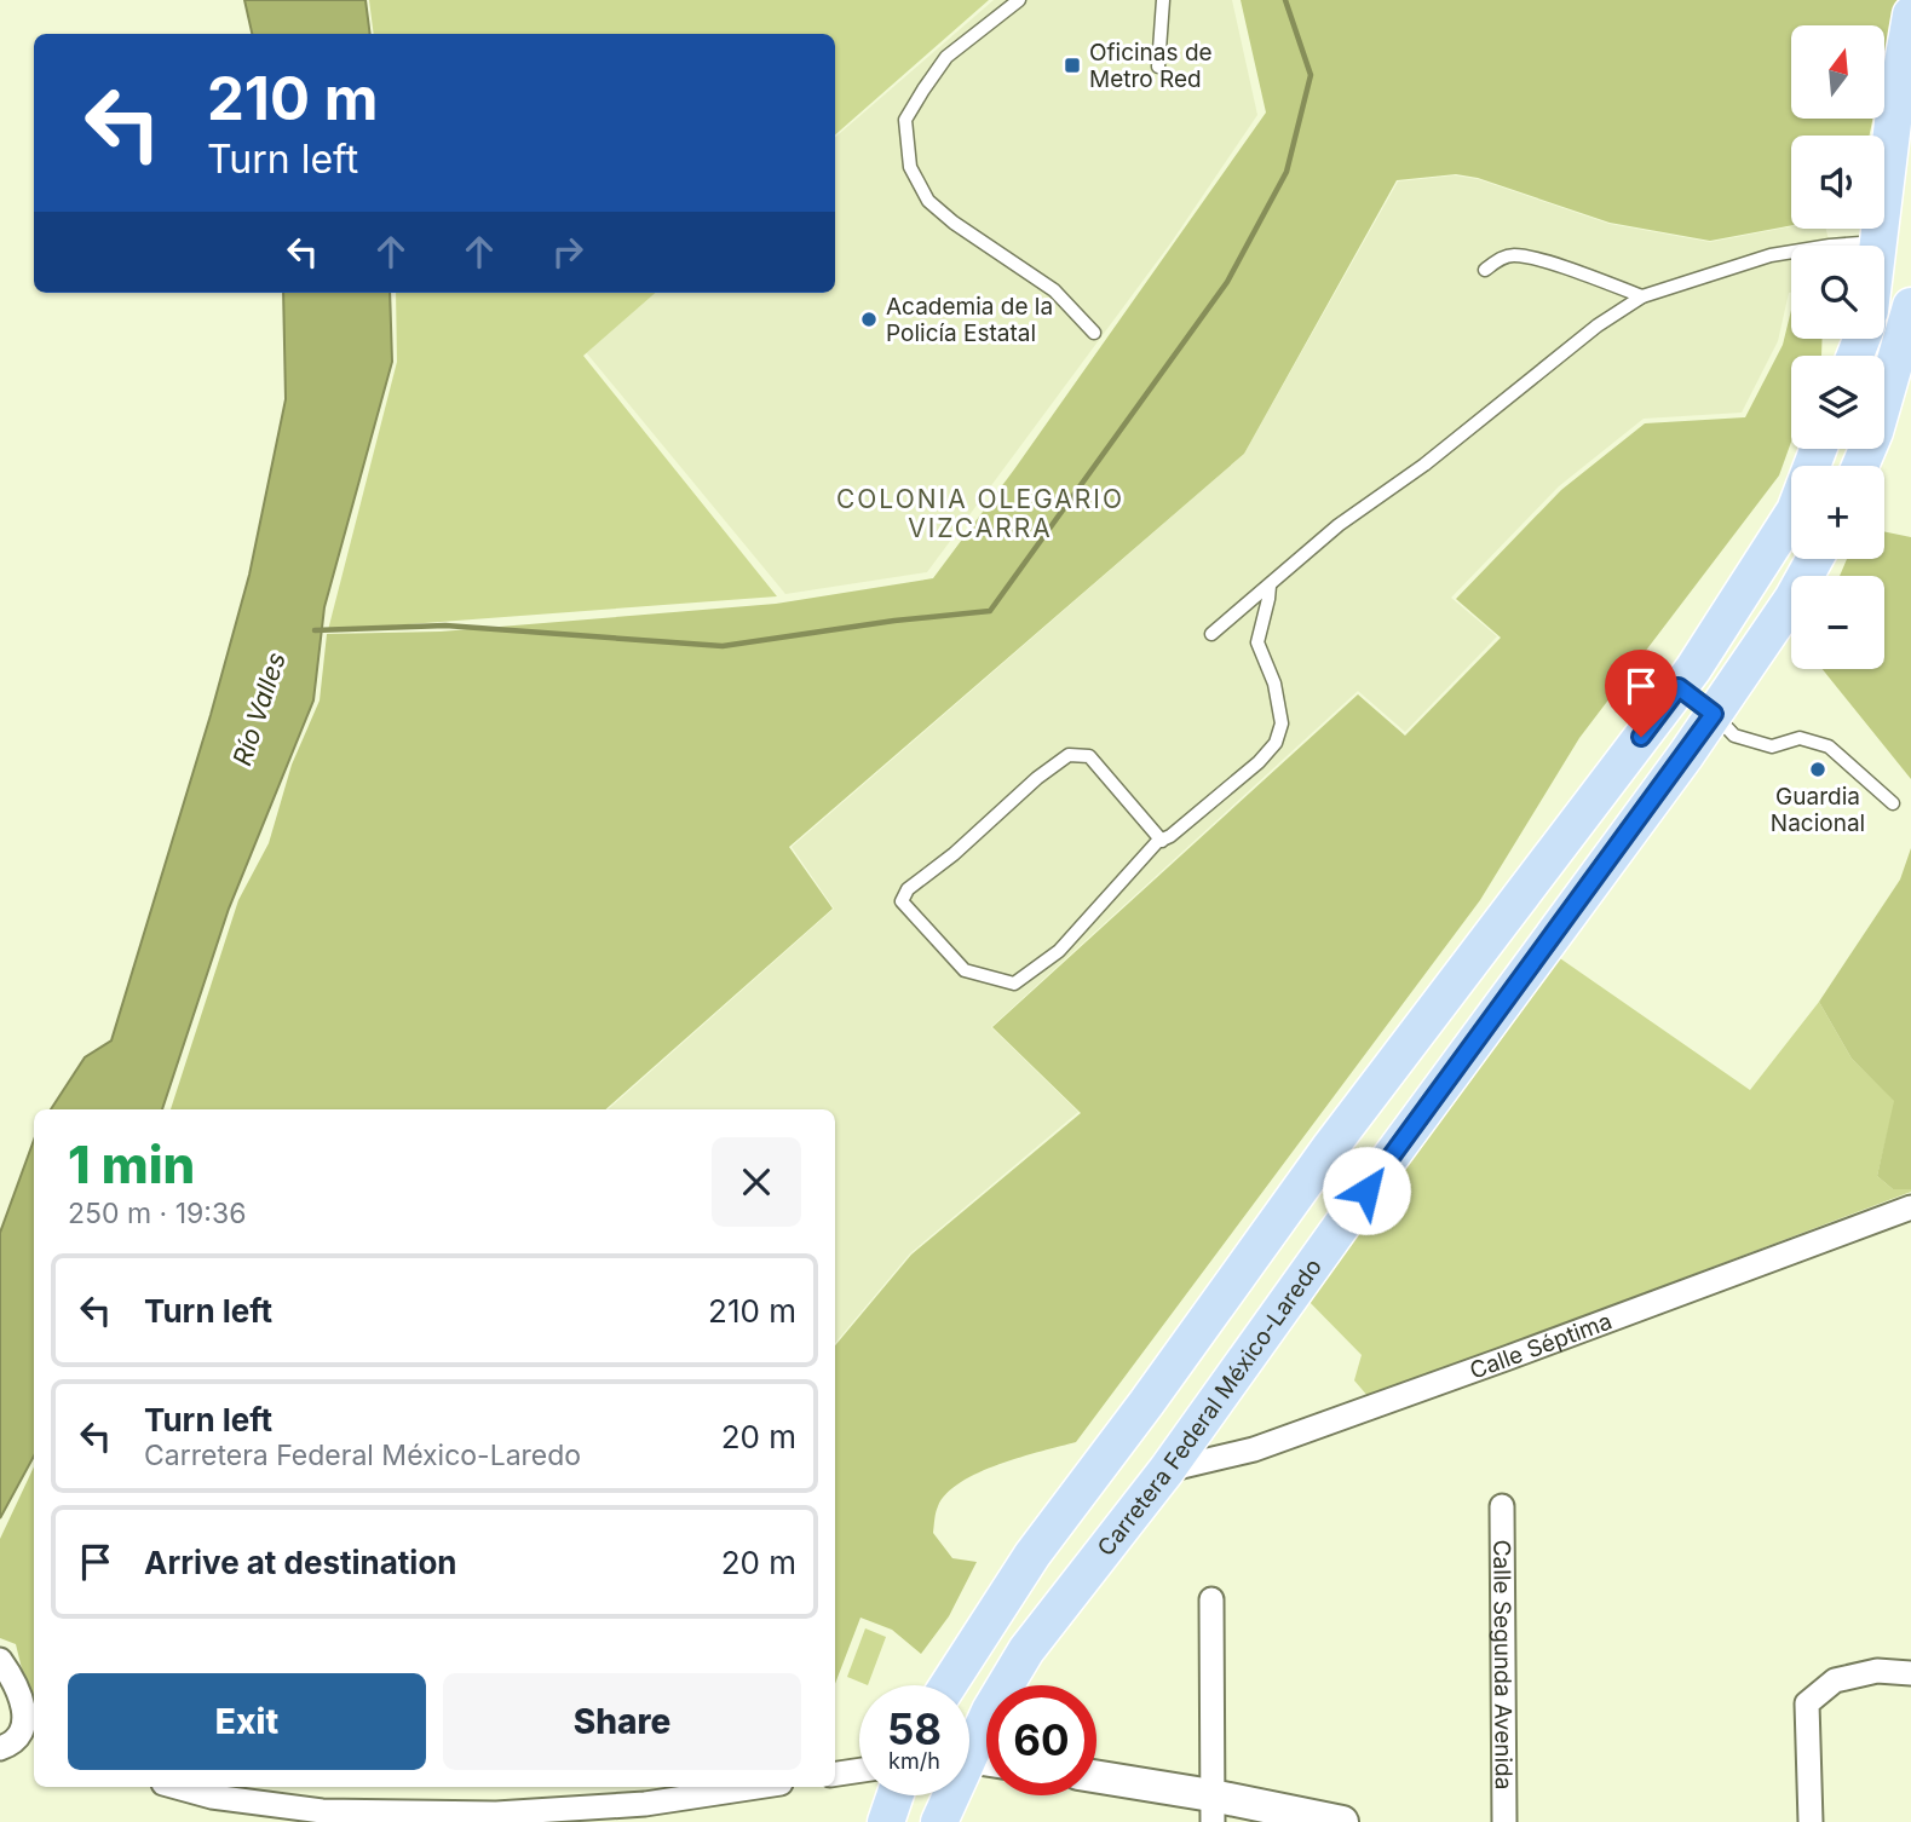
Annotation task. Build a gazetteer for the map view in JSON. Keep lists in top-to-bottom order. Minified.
{"streets":{"main road":["Carretera Federal México-Laredo"],"street":["Calle Séptima","Calle Segunda Avenida"]},"crossings":[["Calle Séptima","Carretera Federal México-Laredo"]],"districts":["COLONIA OLEGARIO VIZCARRA"],"water":["Río Valles"],"places":{"transit":["Oficinas de Metro Red"],"other":["Academia de la Policía Estatal","Guardia Nacional"]},"north":"top","page":{"map_buttons":["+","−"],"turn":["210 m","Turn left"],"heading":["1 min","250 m · 19:36"],"list":[{"name":"Turn left","value":"210 m"},{"name":"Turn left","note":"Carretera Federal México-Laredo","value":"20 m"},{"name":"Arrive at destination","value":"20 m"}],"buttons":["Exit","Share"],"speed":"58 km/h","limit":"60"}}
